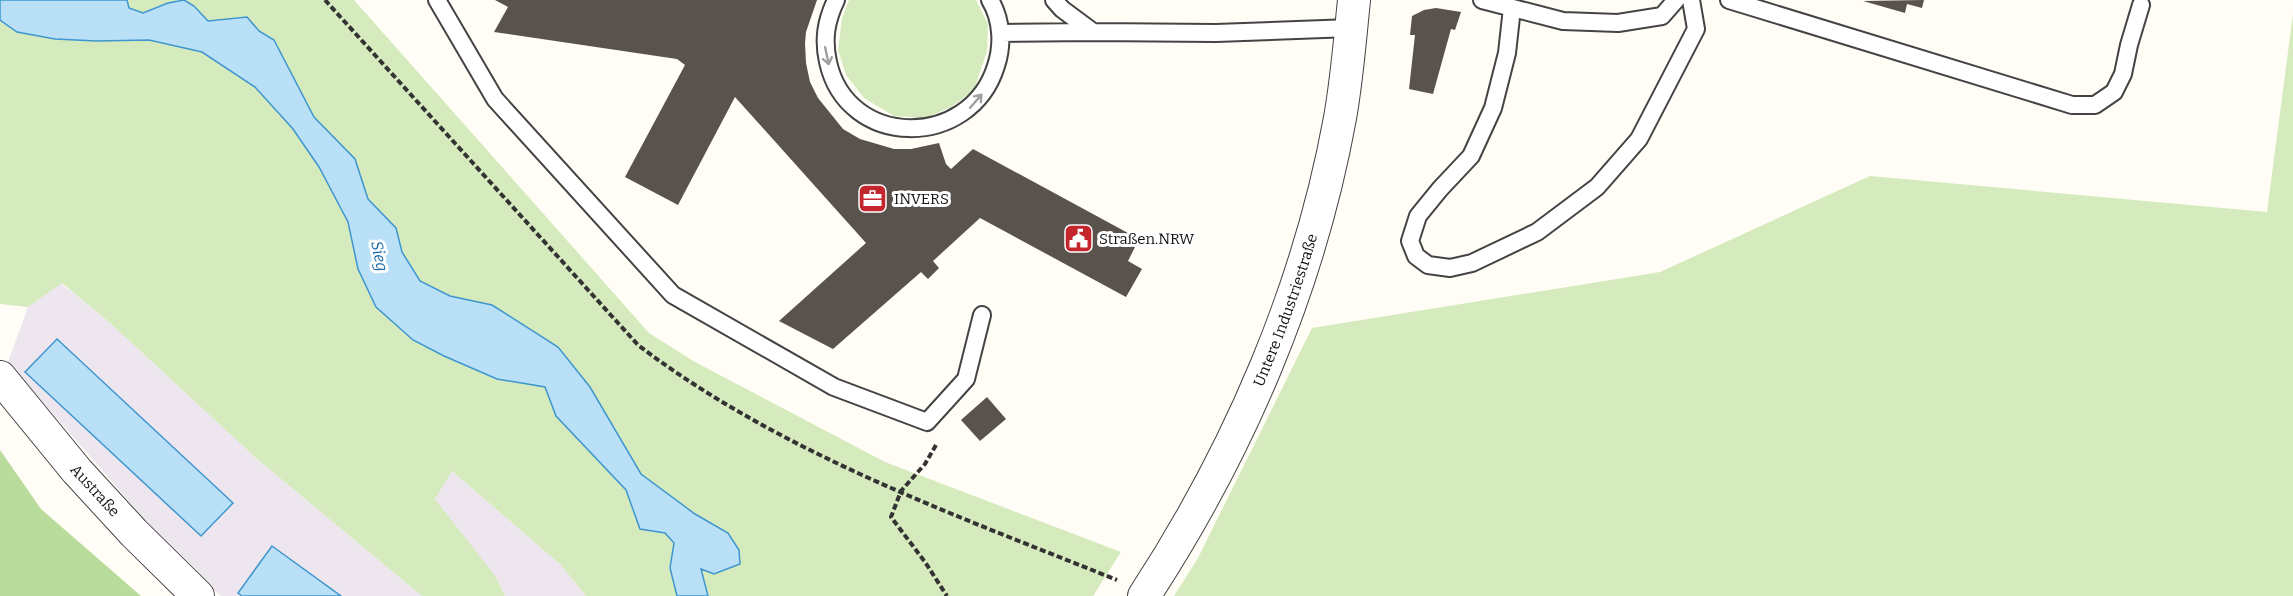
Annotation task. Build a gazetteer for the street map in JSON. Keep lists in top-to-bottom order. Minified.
{"streets":{"street":["Untere Industriestraße","Austraße"]},"water":["Sieg"],"places":{"office":["INVERS"],"public building":["Straßen.NRW"]}}
